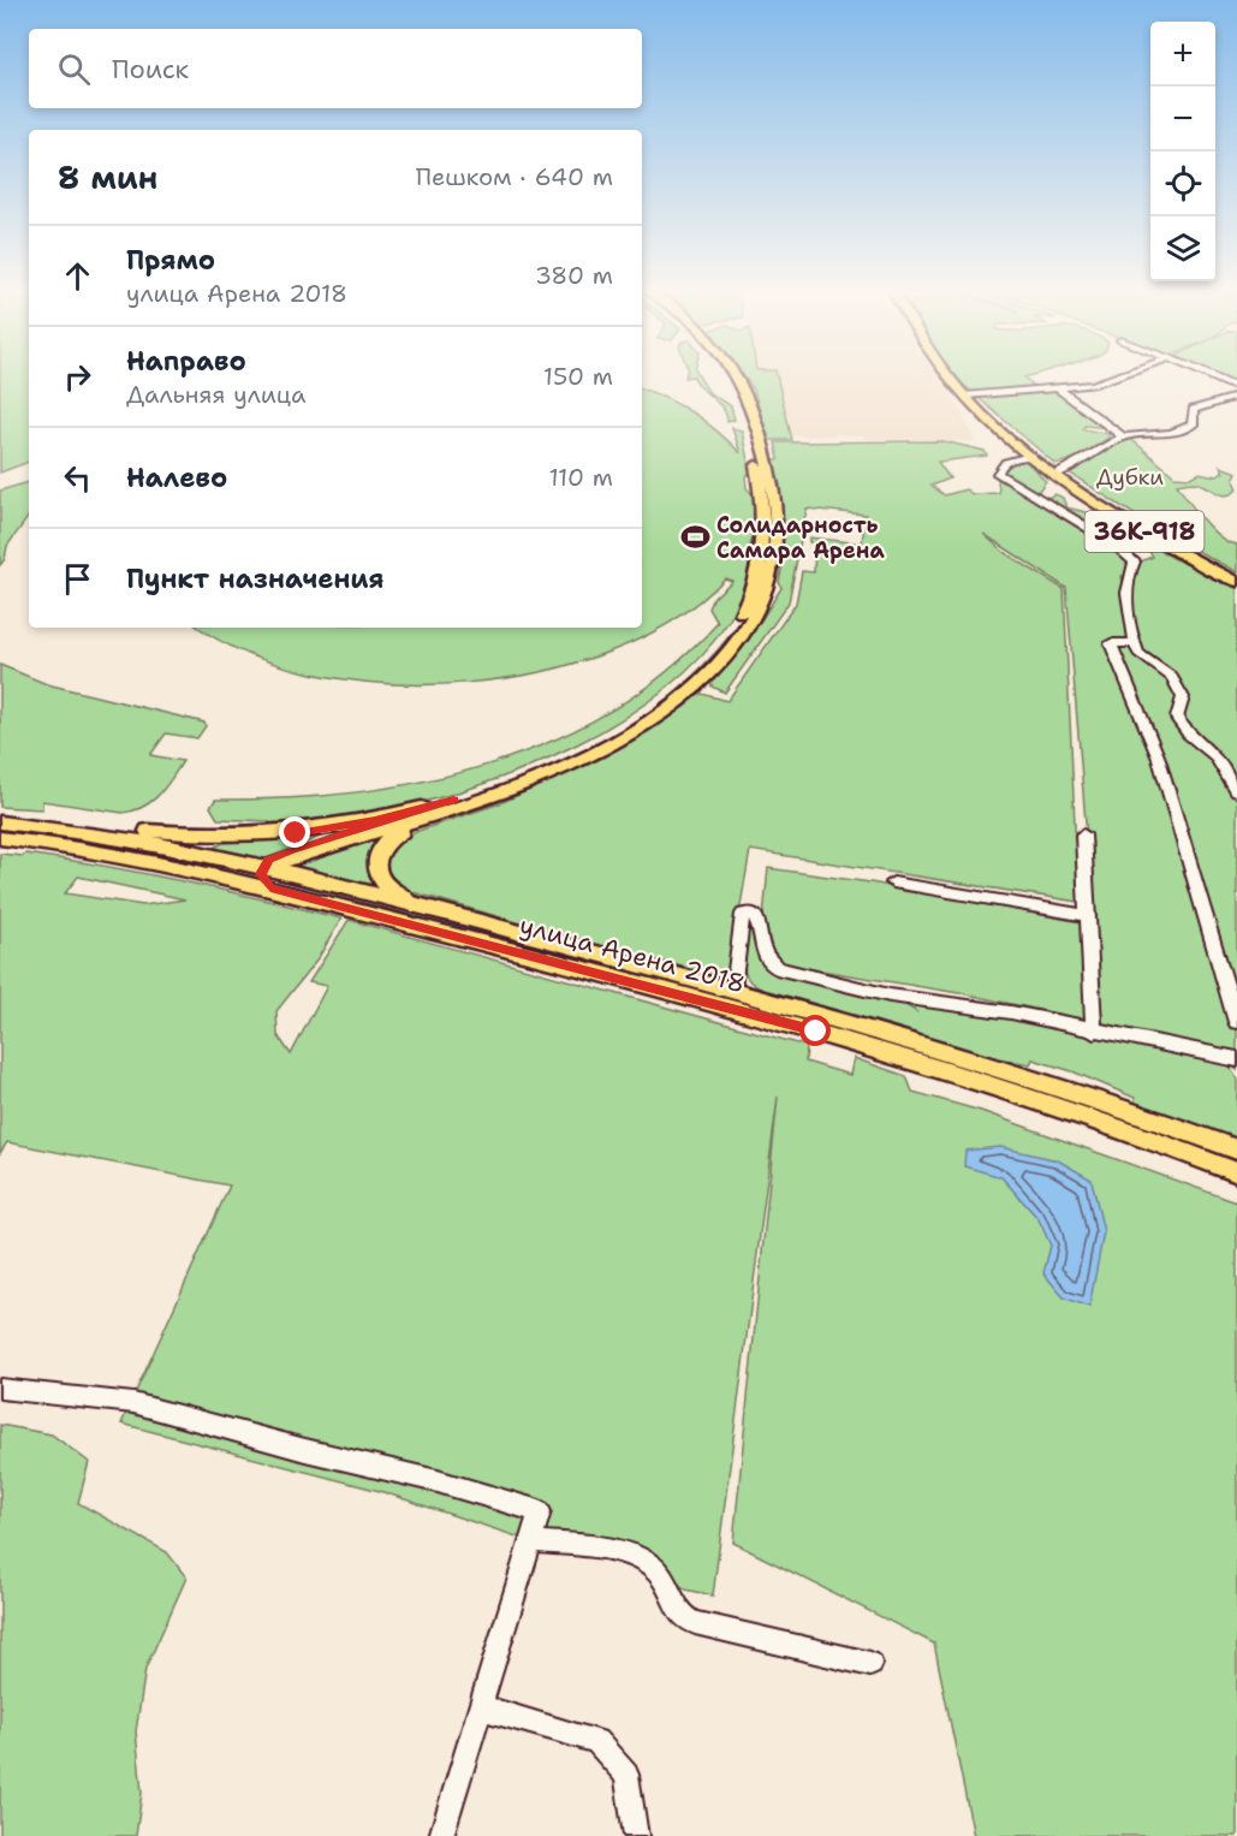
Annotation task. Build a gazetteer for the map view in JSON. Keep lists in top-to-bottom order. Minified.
{"streets":{"main road":["36К-918","улица Арена 2018"]},"parks":["Дубки"],"places":{"sports":["Солидарность Самара Арена"]},"page":{"map_buttons":["+","−"],"search":"Поиск","heading":["8 мин","Пешком · 640 m"],"list":[["Прямо","улица Арена 2018","380 m"],["Направо","Дальняя улица","150 m"],["Налево","110 m"],"Пункт назначения"]}}
